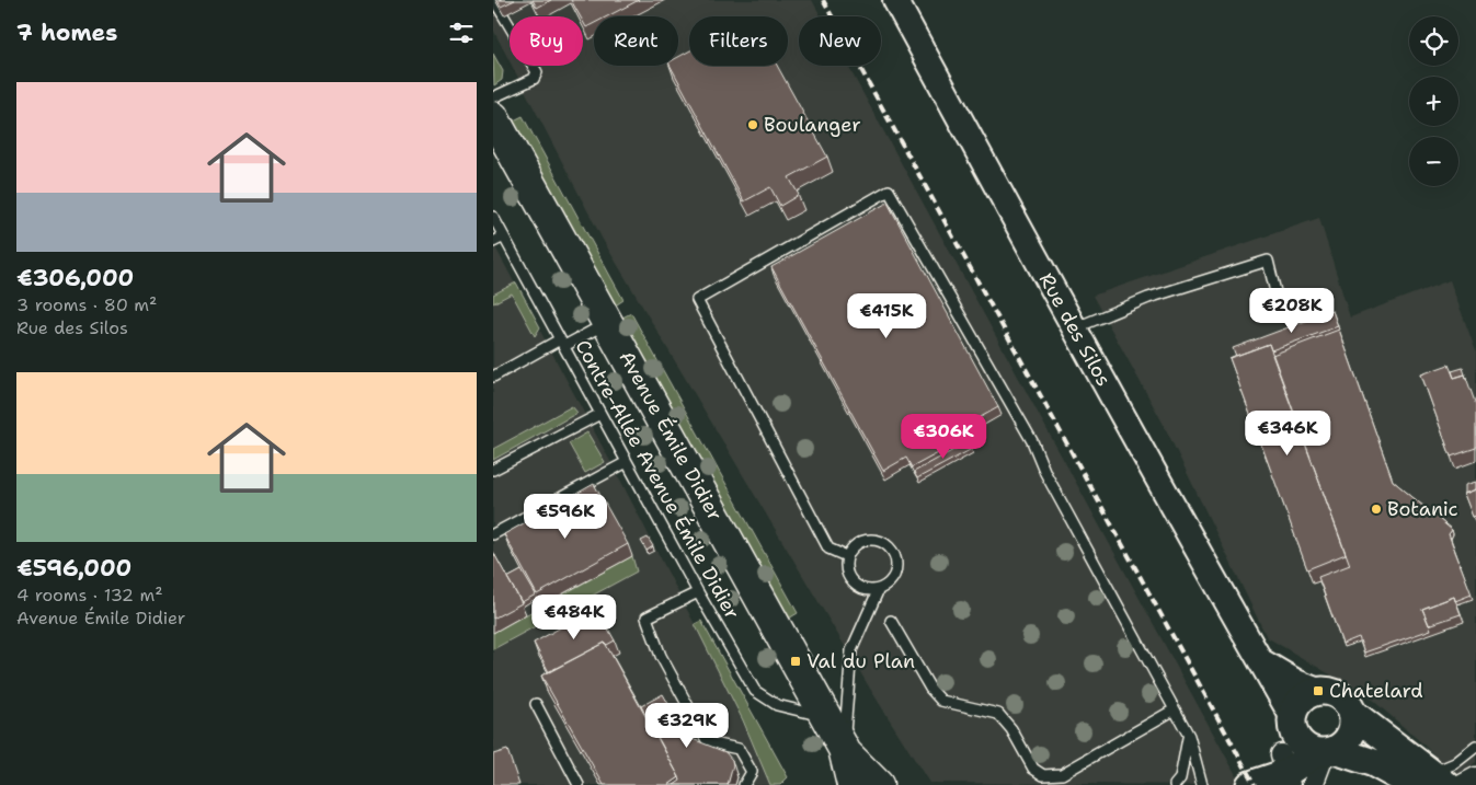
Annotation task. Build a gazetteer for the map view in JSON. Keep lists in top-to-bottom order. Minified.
{"streets":{"main road":["Avenue Émile Didier"],"street":["Rue des Silos"],"lane":["Contre-Allée Avenue Émile Didier"]},"crossings":[["Avenue Émile Didier","Contre-Allée Avenue Émile Didier"]],"places":{"other":["Boulanger","Botanic"],"transit":["Val du Plan","Chatelard"]},"page":{"heading":"7 homes","map_buttons":["+","−"],"chip":["Buy","Rent","Filters","New"],"list":[{"name":"€306,000","note":"3 rooms · 80 m² · Rue des Silos"},{"name":"€596,000","note":"4 rooms · 132 m² · Avenue Émile Didier"}],"price":["€208K","€415K","€346K","€306K","€596K","€484K","€329K"]}}
